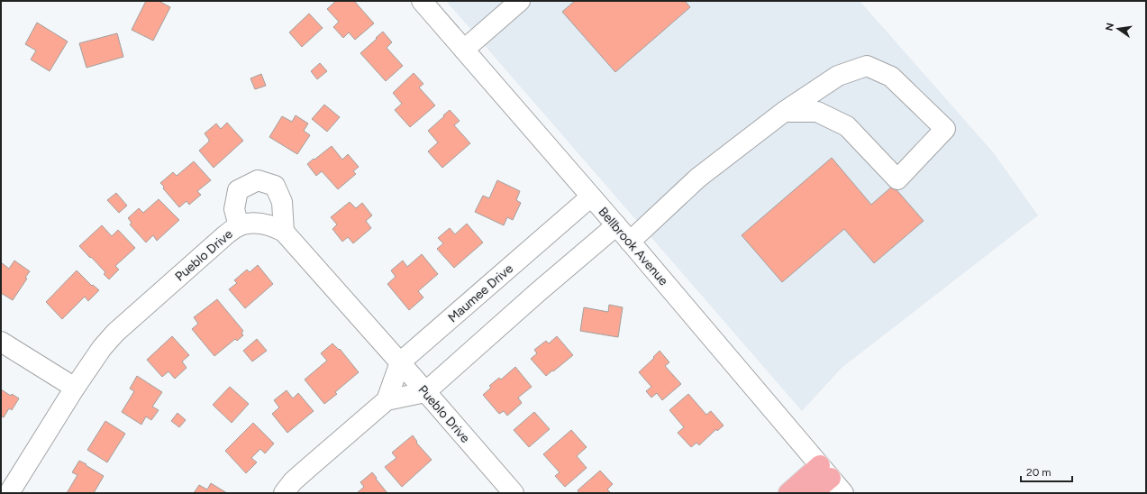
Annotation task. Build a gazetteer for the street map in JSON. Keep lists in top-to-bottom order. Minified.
{"streets":{"street":["Bellbrook Avenue","Pueblo Drive","Maumee Drive"]},"crossings":[["Bellbrook Avenue","Maumee Drive"],["Pueblo Drive","Maumee Drive"]],"scale_bar":"20 m","north":"left"}
